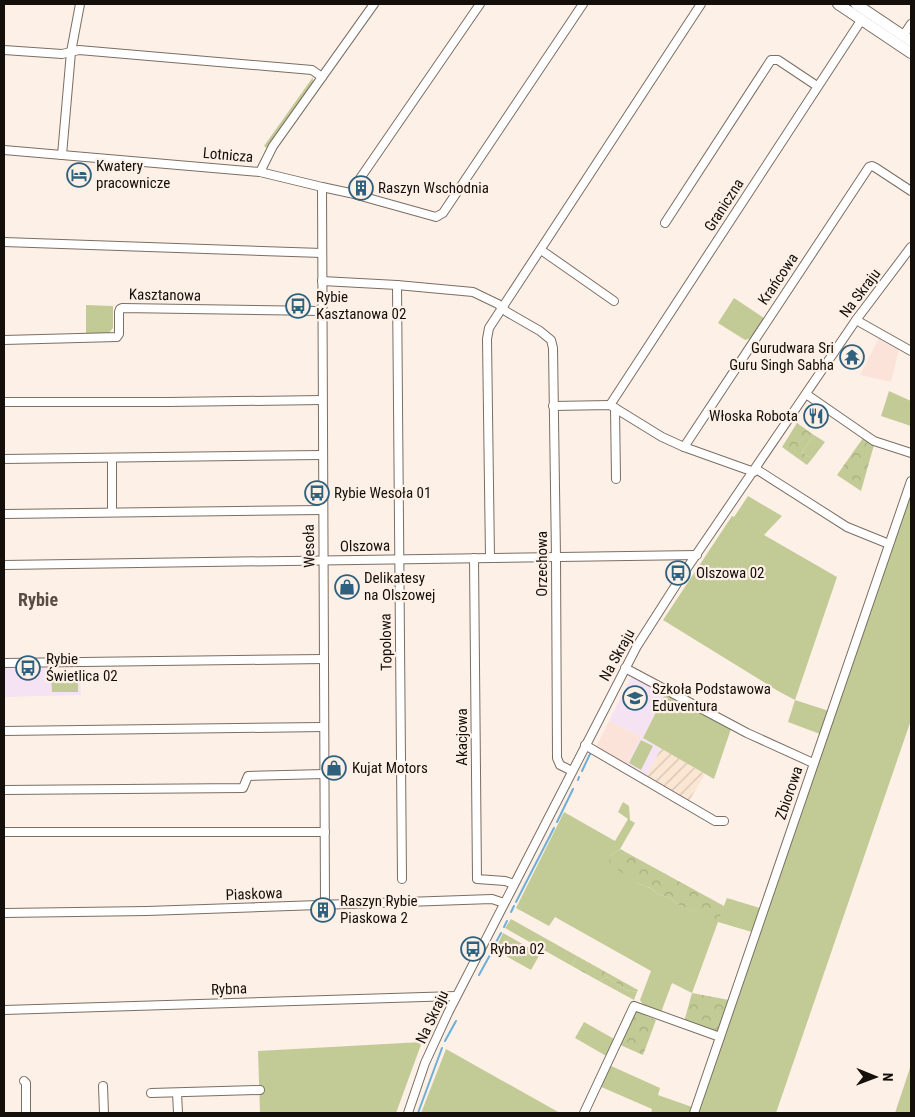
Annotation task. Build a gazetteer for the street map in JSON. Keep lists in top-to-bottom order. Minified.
{"streets":{"street":["Lotnicza","Graniczna","Krańcowa","Na Skraju","Kasztanowa","Wesoła","Olszowa","Orzechowa","Topolowa","Akacjowa","Zbiorowa","Piaskowa","Rybna"]},"crossings":[["Lotnicza","Wesoła"],["Na Skraju","Olszowa"],["Na Skraju","Orzechowa"],["Na Skraju","Akacjowa"],["Na Skraju","Piaskowa"],["Na Skraju","Rybna"],["Kasztanowa","Wesoła"],["Wesoła","Olszowa"],["Wesoła","Piaskowa"],["Olszowa","Orzechowa"],["Olszowa","Topolowa"],["Olszowa","Akacjowa"]],"districts":["Rybie"],"places":{"hotel":["Kwatery pracownicze"],"building":["Raszyn Wschodnia","Raszyn Rybie Piaskowa 2"],"bus stop":["Rybie Kasztanowa 02","Rybie Wesoła 01","Olszowa 02","Rybie Świetlica 02","Rybna 02"],"temple":["Gurudwara Sri Guru Singh Sabha"],"restaurant":["Włoska Robota"],"shop":["Delikatesy na Olszowej","Kujat Motors"],"school or university":["Szkoła Podstawowa Eduventura"]},"north":"right"}
